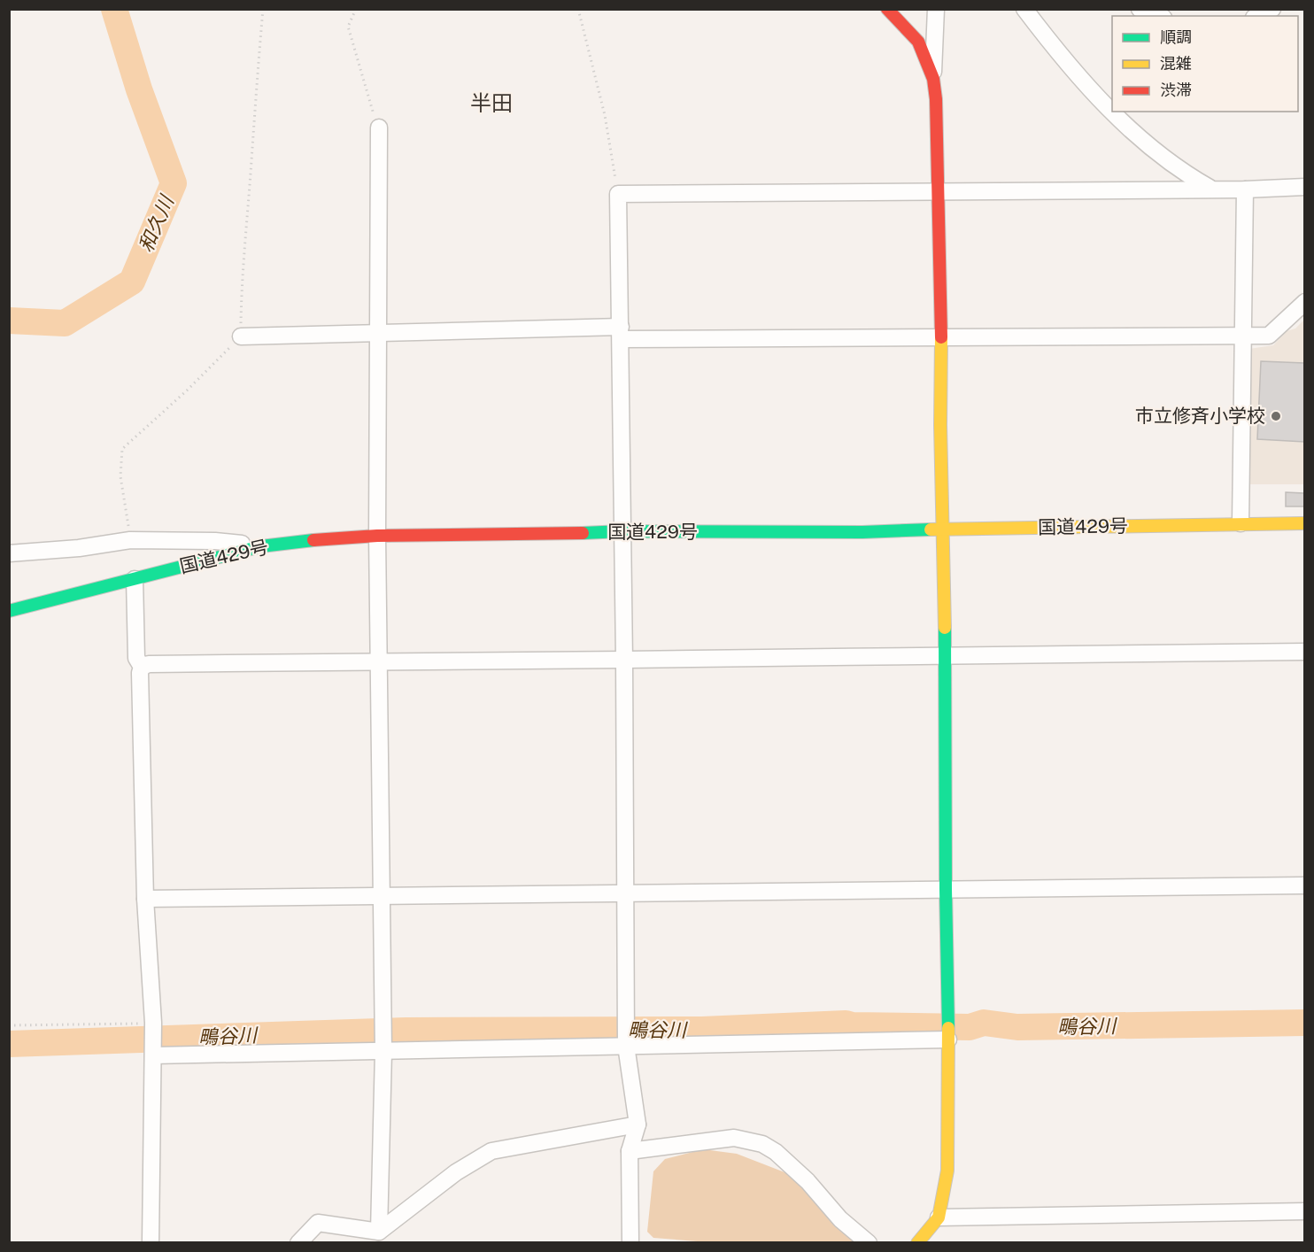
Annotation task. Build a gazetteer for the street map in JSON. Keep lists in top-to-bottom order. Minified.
{"streets":{"main road":["国道429号"]},"districts":["半田"],"water":["和久川","鴫谷川"],"places":["市立修斉小学校"],"legend":["順調","混雑","渋滞"]}
